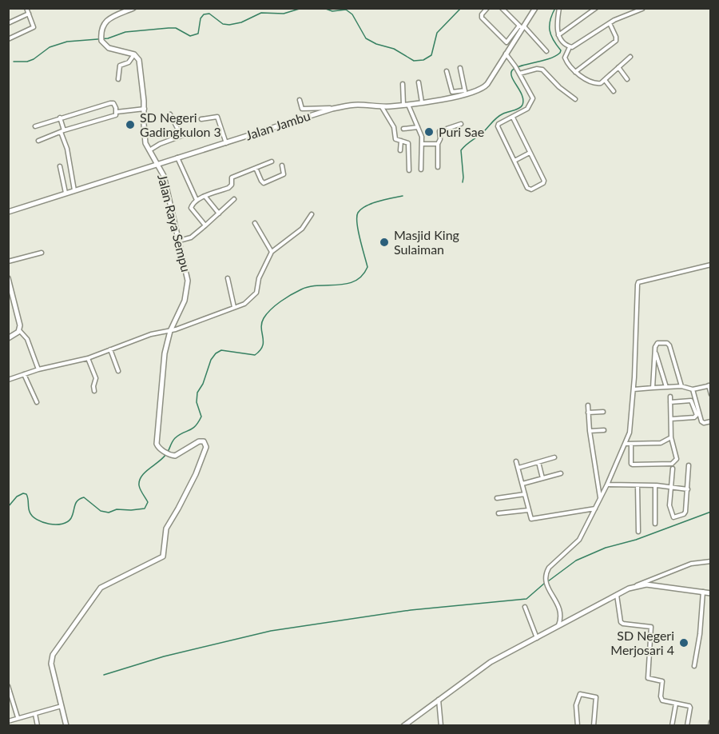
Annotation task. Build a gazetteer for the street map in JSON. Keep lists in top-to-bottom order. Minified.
{"streets":{"street":["Jalan Jambu","Jalan Raya Sempu"]},"crossings":[["Jalan Jambu","Jalan Raya Sempu"]],"places":["SD Negeri Gadingkulon 3","Puri Sae","Masjid King Sulaiman","SD Negeri Merjosari 4"]}
